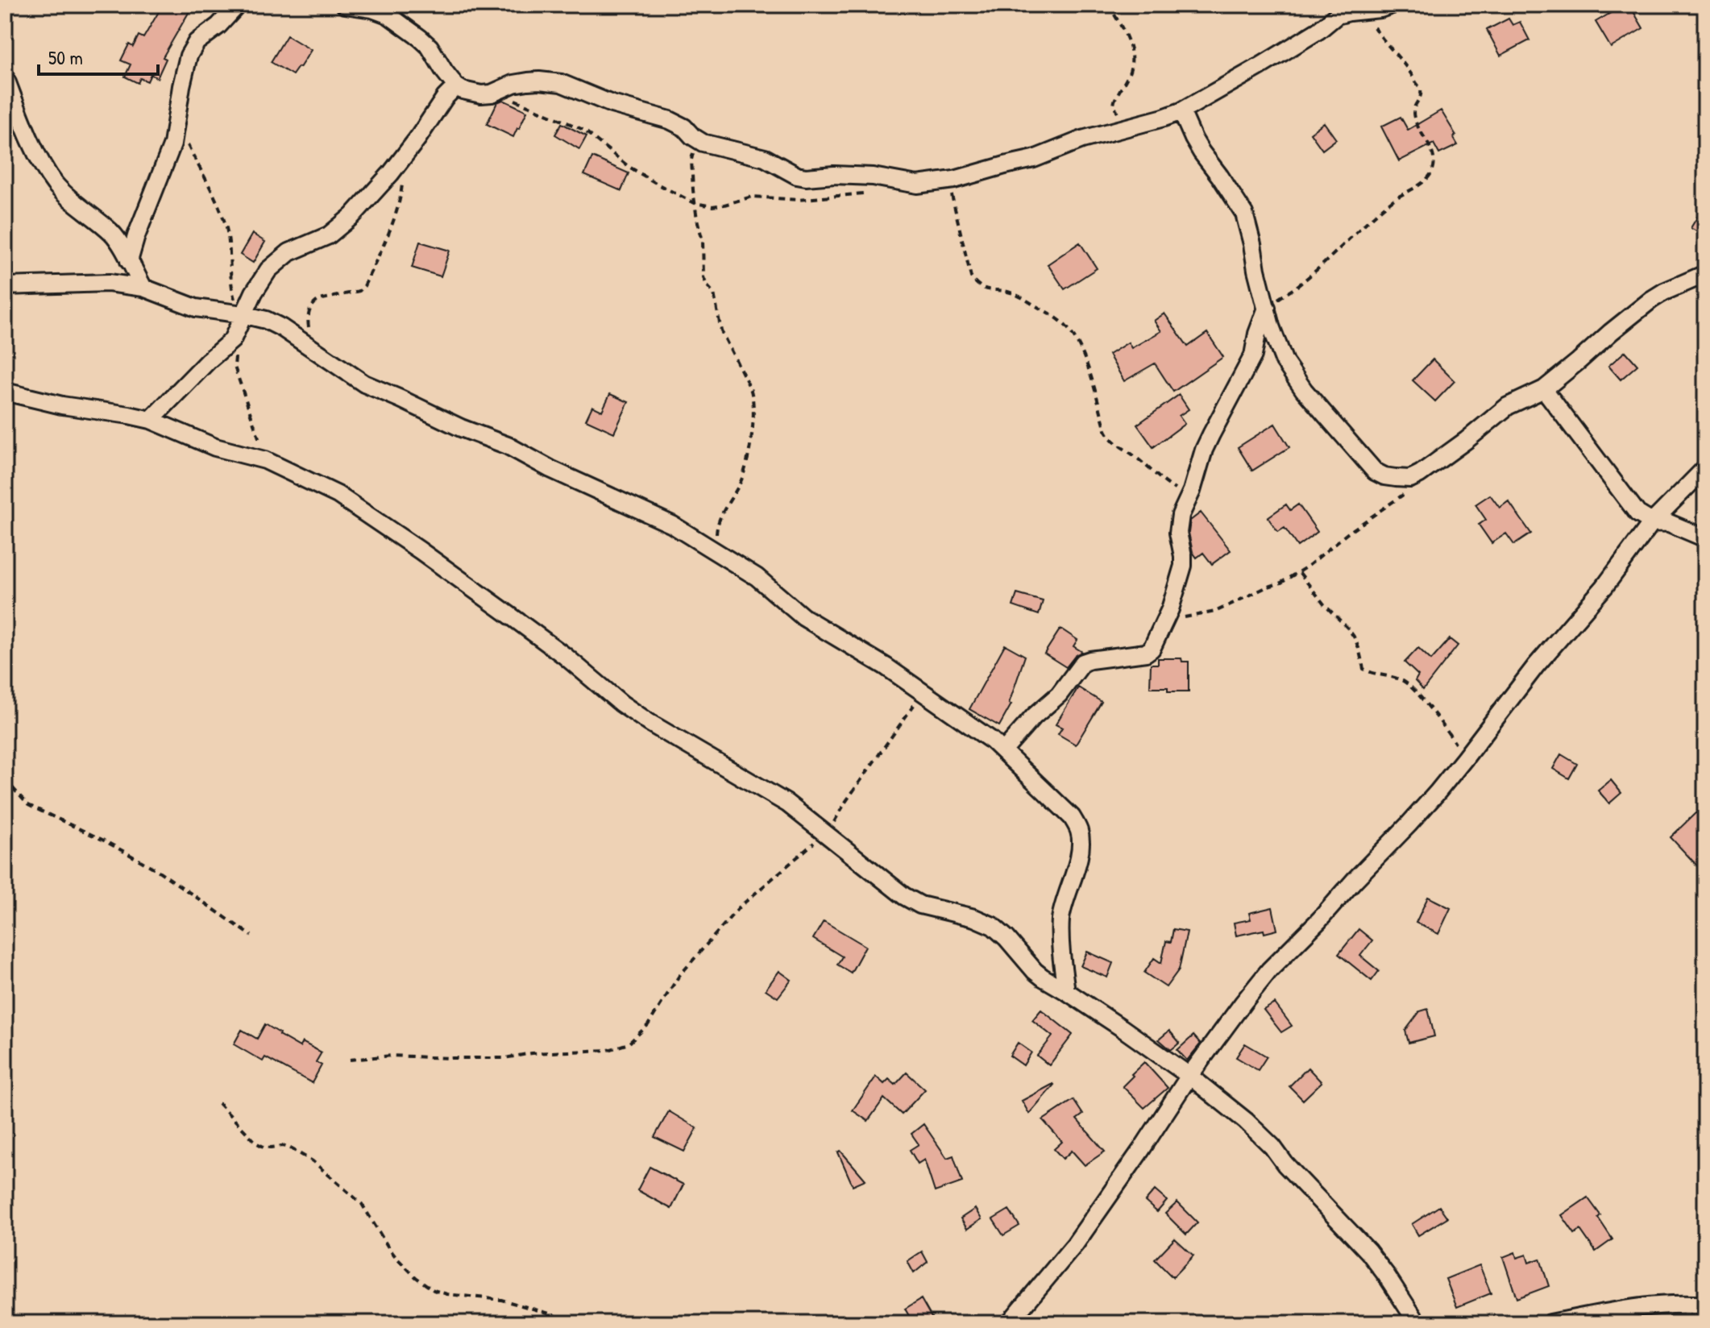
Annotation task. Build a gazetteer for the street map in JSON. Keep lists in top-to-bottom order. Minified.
{"scale_bar":"50 m"}
